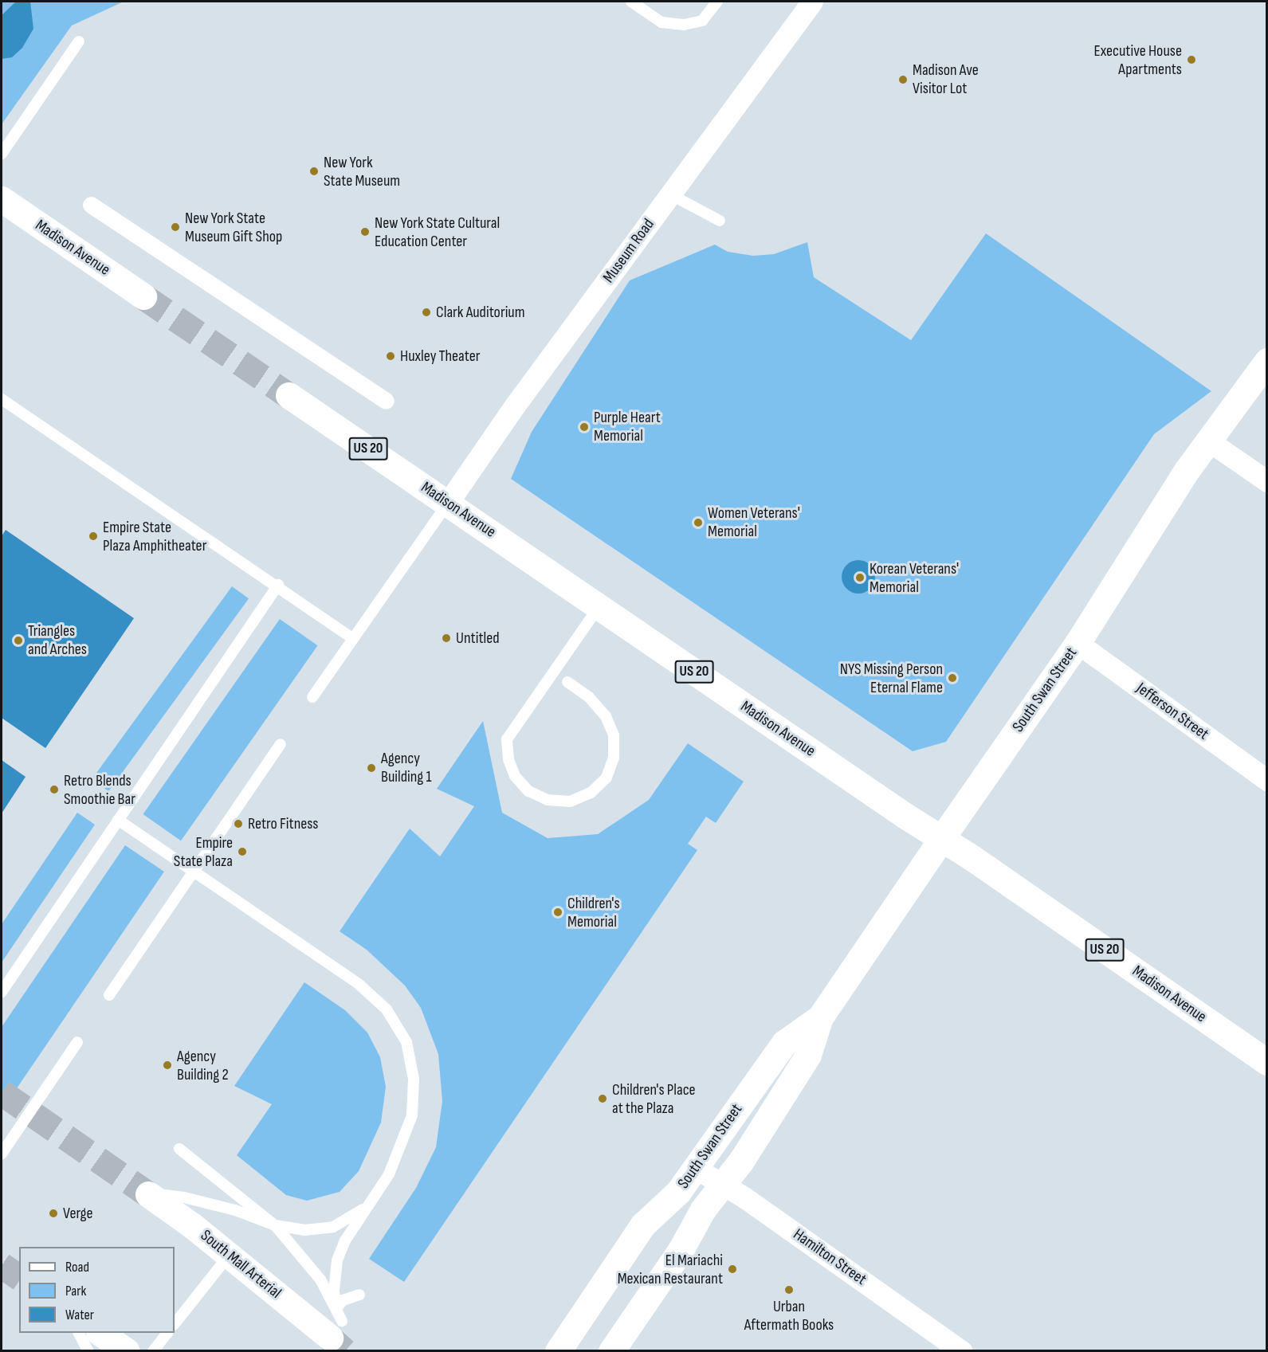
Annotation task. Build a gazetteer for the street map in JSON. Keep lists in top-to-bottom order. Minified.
{"streets":{"main road":["Madison Avenue","US 20","South Swan Street","South Mall Arterial"],"street":["Museum Road","Jefferson Street","Hamilton Street"]},"crossings":[["Madison Avenue","Museum Road"],["Madison Avenue","South Swan Street"],["South Swan Street","Jefferson Street"],["South Swan Street","Hamilton Street"]],"places":["Executive House Apartments","Madison Ave Visitor Lot","New York State Museum","New York State Museum Gift Shop","New York State Cultural Education Center","Clark Auditorium","Huxley Theater","Purple Heart Memorial","Women Veterans' Memorial","Empire State Plaza Amphitheater","Korean Veterans' Memorial","Untitled","Triangles and Arches","NYS Missing Person Eternal Flame","Agency Building 1","Retro Blends Smoothie Bar","Retro Fitness","Empire State Plaza","Children's Memorial","Agency Building 2","Children's Place at the Plaza","Verge","El Mariachi Mexican Restaurant","Urban Aftermath Books"],"legend":["Road","Park","Water"]}
